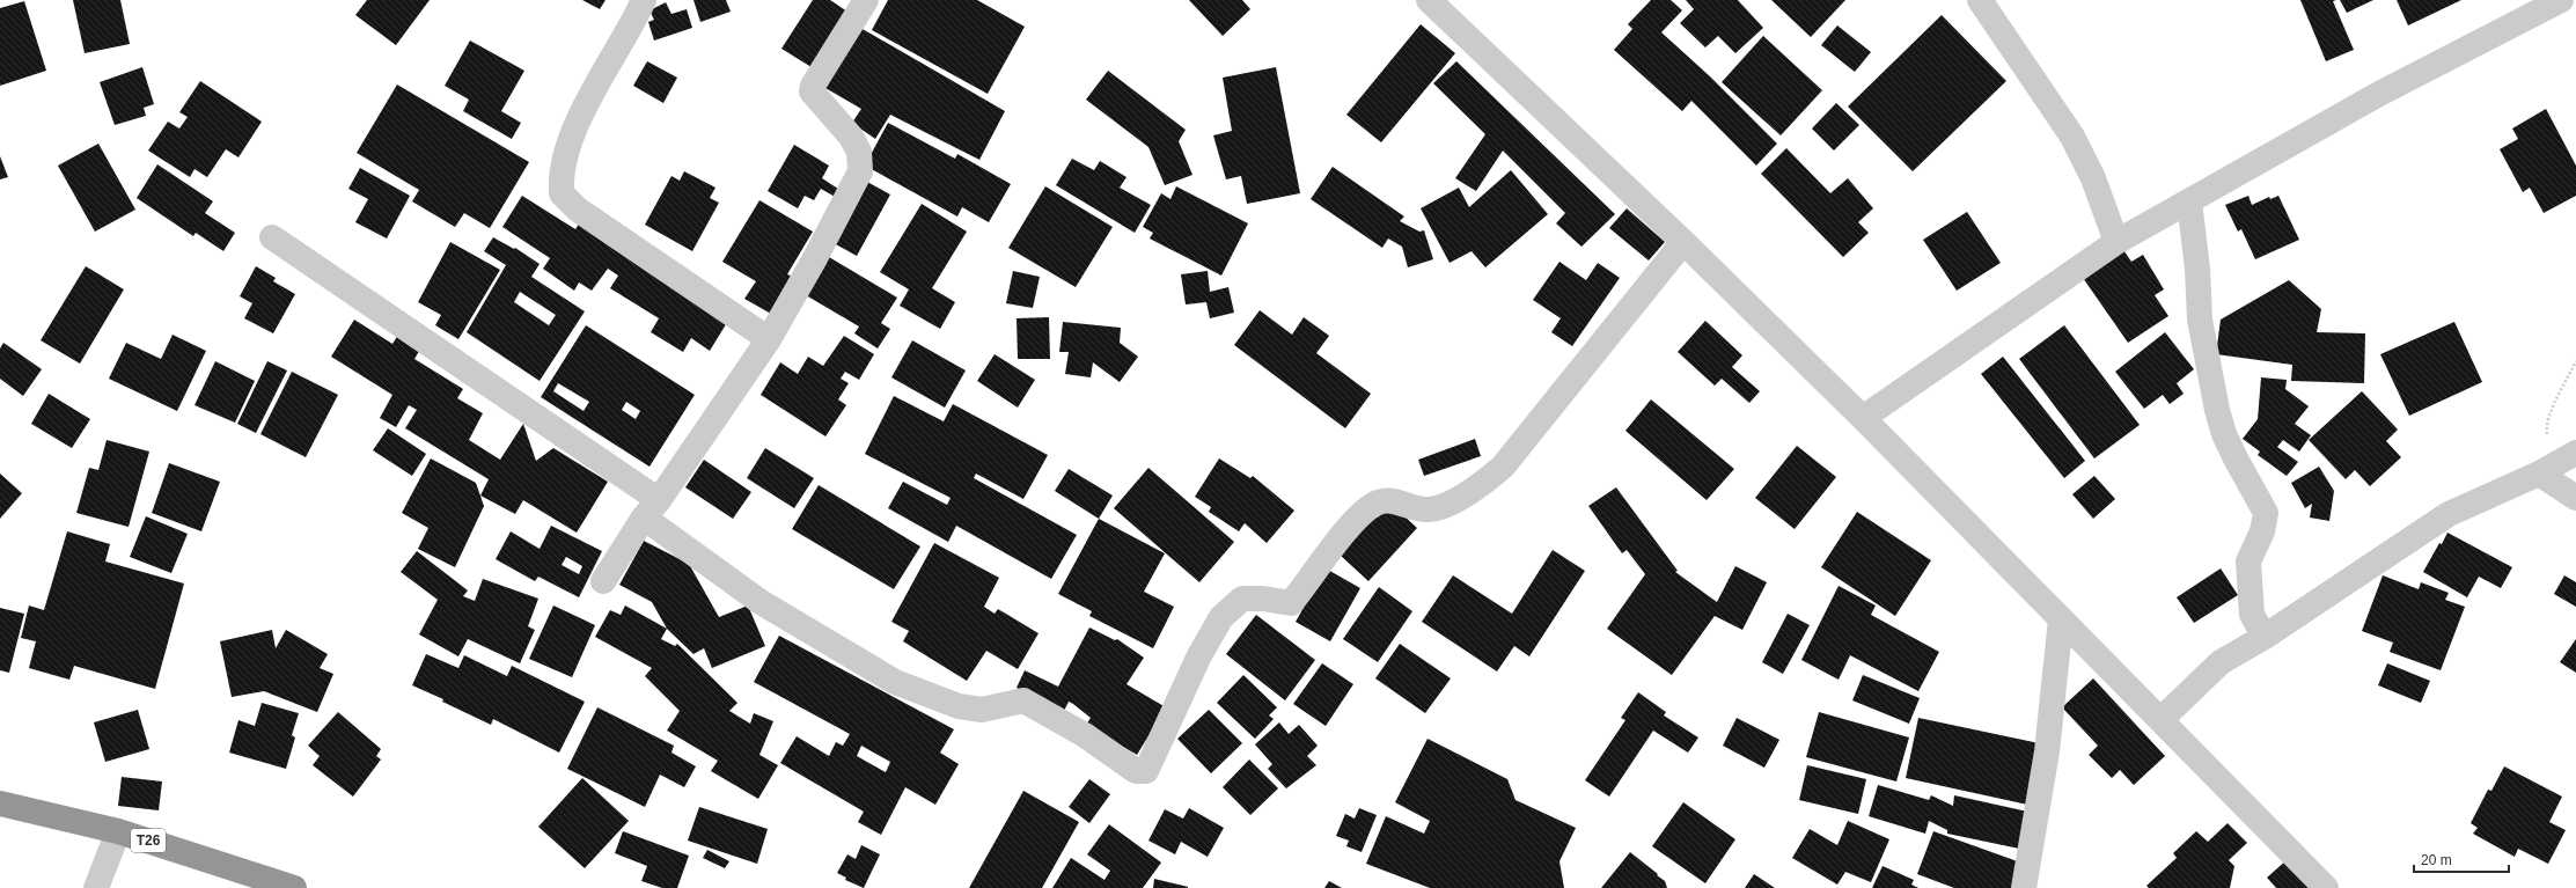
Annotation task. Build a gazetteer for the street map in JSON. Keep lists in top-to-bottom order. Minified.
{"streets":{"highway":["T26"]},"scale_bar":"20 m"}
